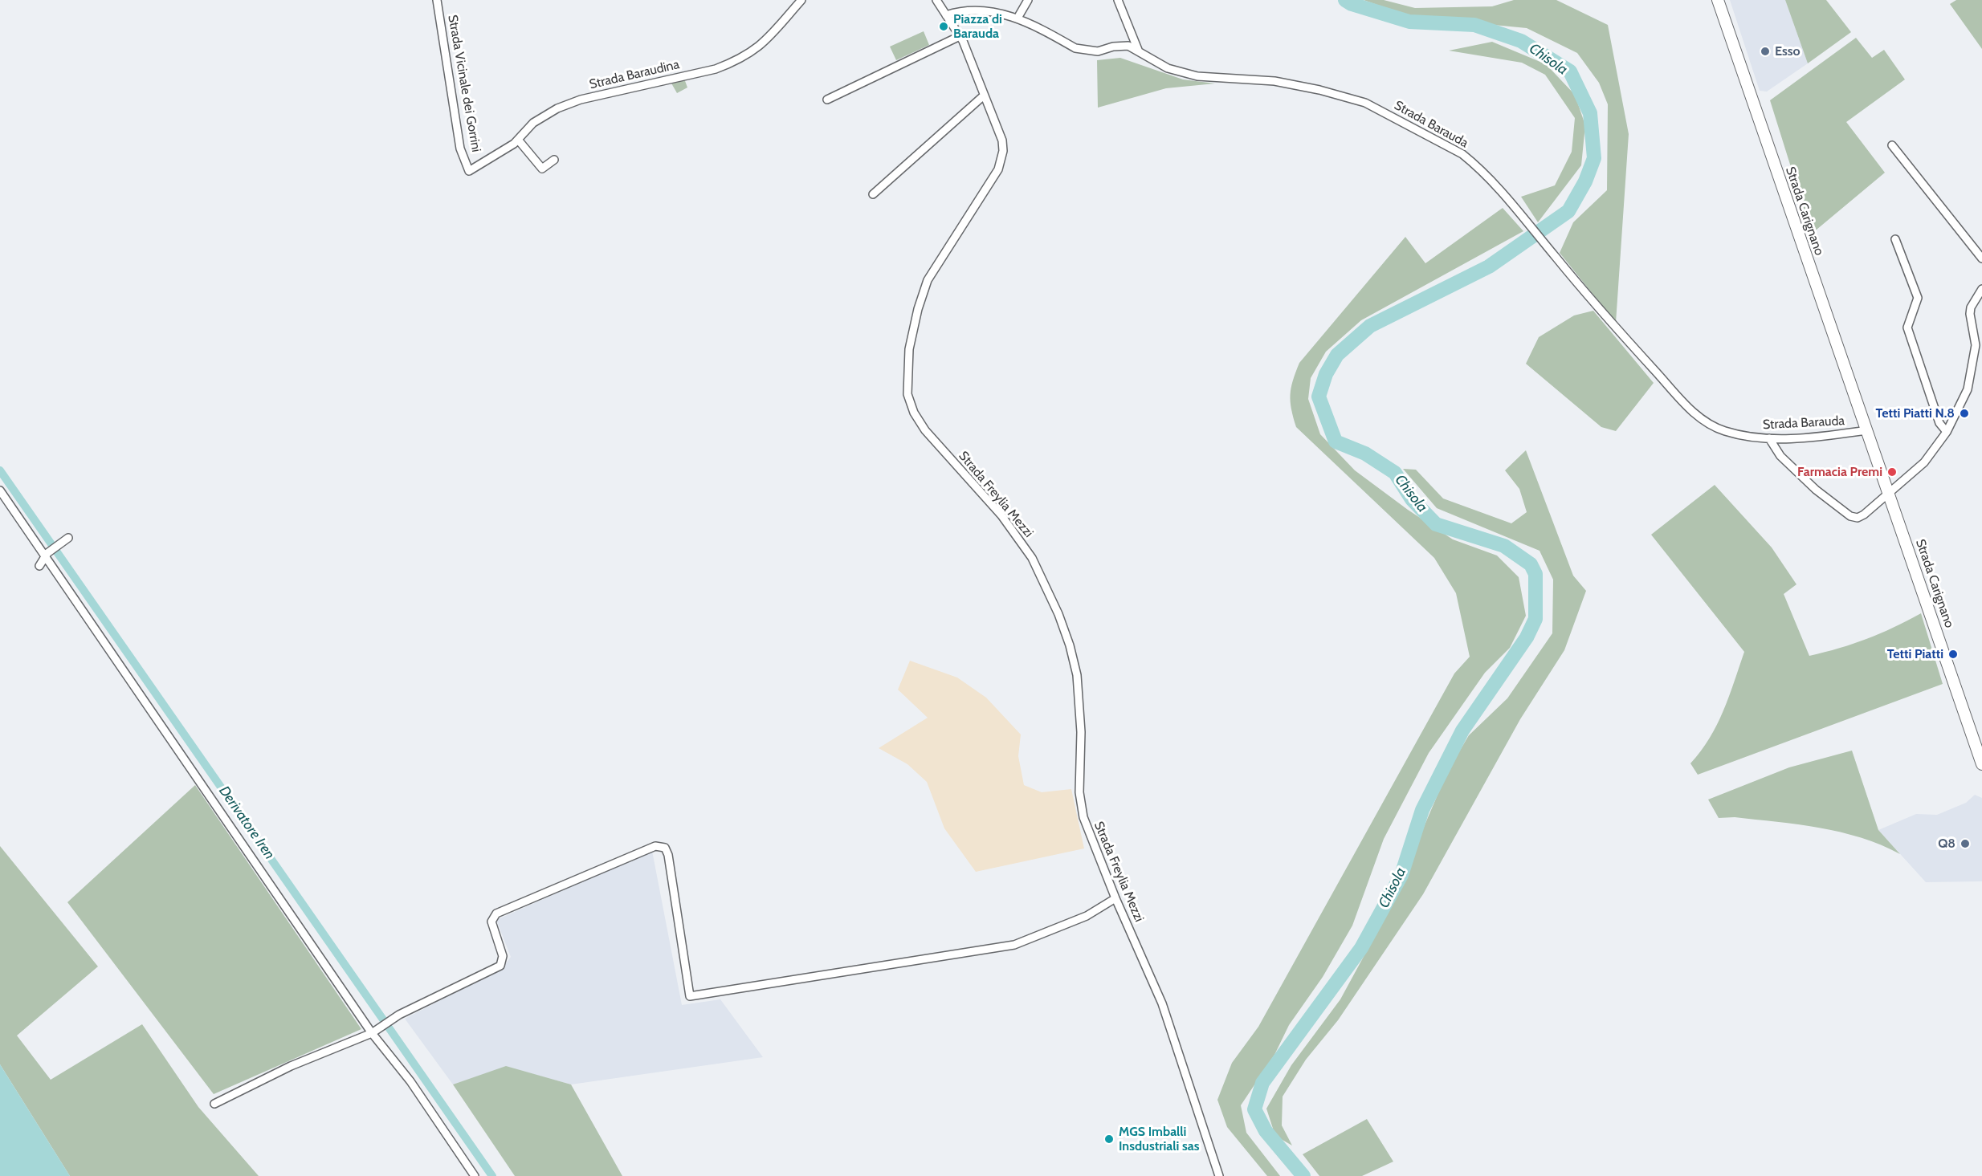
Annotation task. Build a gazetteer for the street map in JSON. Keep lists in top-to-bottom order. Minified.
{"streets":{"main road":["Strada Carignano"],"street":["Strada Baraudina","Strada Vicinale dei Gorrini","Strada Barauda","Strada Freylia Mezzi"]},"crossings":[["Strada Baraudina","Strada Vicinale dei Gorrini"],["Strada Barauda","Strada Carignano"],["Strada Barauda","Strada Freylia Mezzi"]],"water":["Chisola","Derivatore Iren"],"places":["Piazza di Barauda","Esso","Tetti Piatti N.8","Farmacia Premi","Tetti Piatti","Q8","MGS Imballi Insdustriali sas"]}
